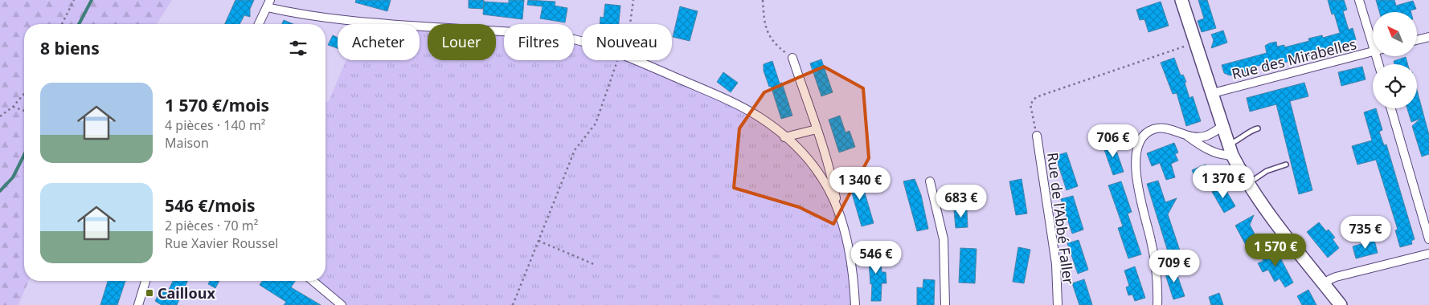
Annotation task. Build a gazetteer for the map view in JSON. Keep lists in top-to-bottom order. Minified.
{"streets":{"street":["Rue des Mirabelles","Rue de l'Abbé Faller"]},"places":{"transit":["Cailloux"]},"north":"top left","page":{"chip":["Acheter","Louer","Filtres","Nouveau"],"heading":"8 biens","list":[{"name":"1 570 €/mois","note":"4 pièces · 140 m² · Maison"},{"name":"546 €/mois","note":"2 pièces · 70 m² · Rue Xavier Roussel"}],"price":["706 €","1 370 €","1 340 €","683 €","735 €","1 570 €","546 €","709 €"]}}
